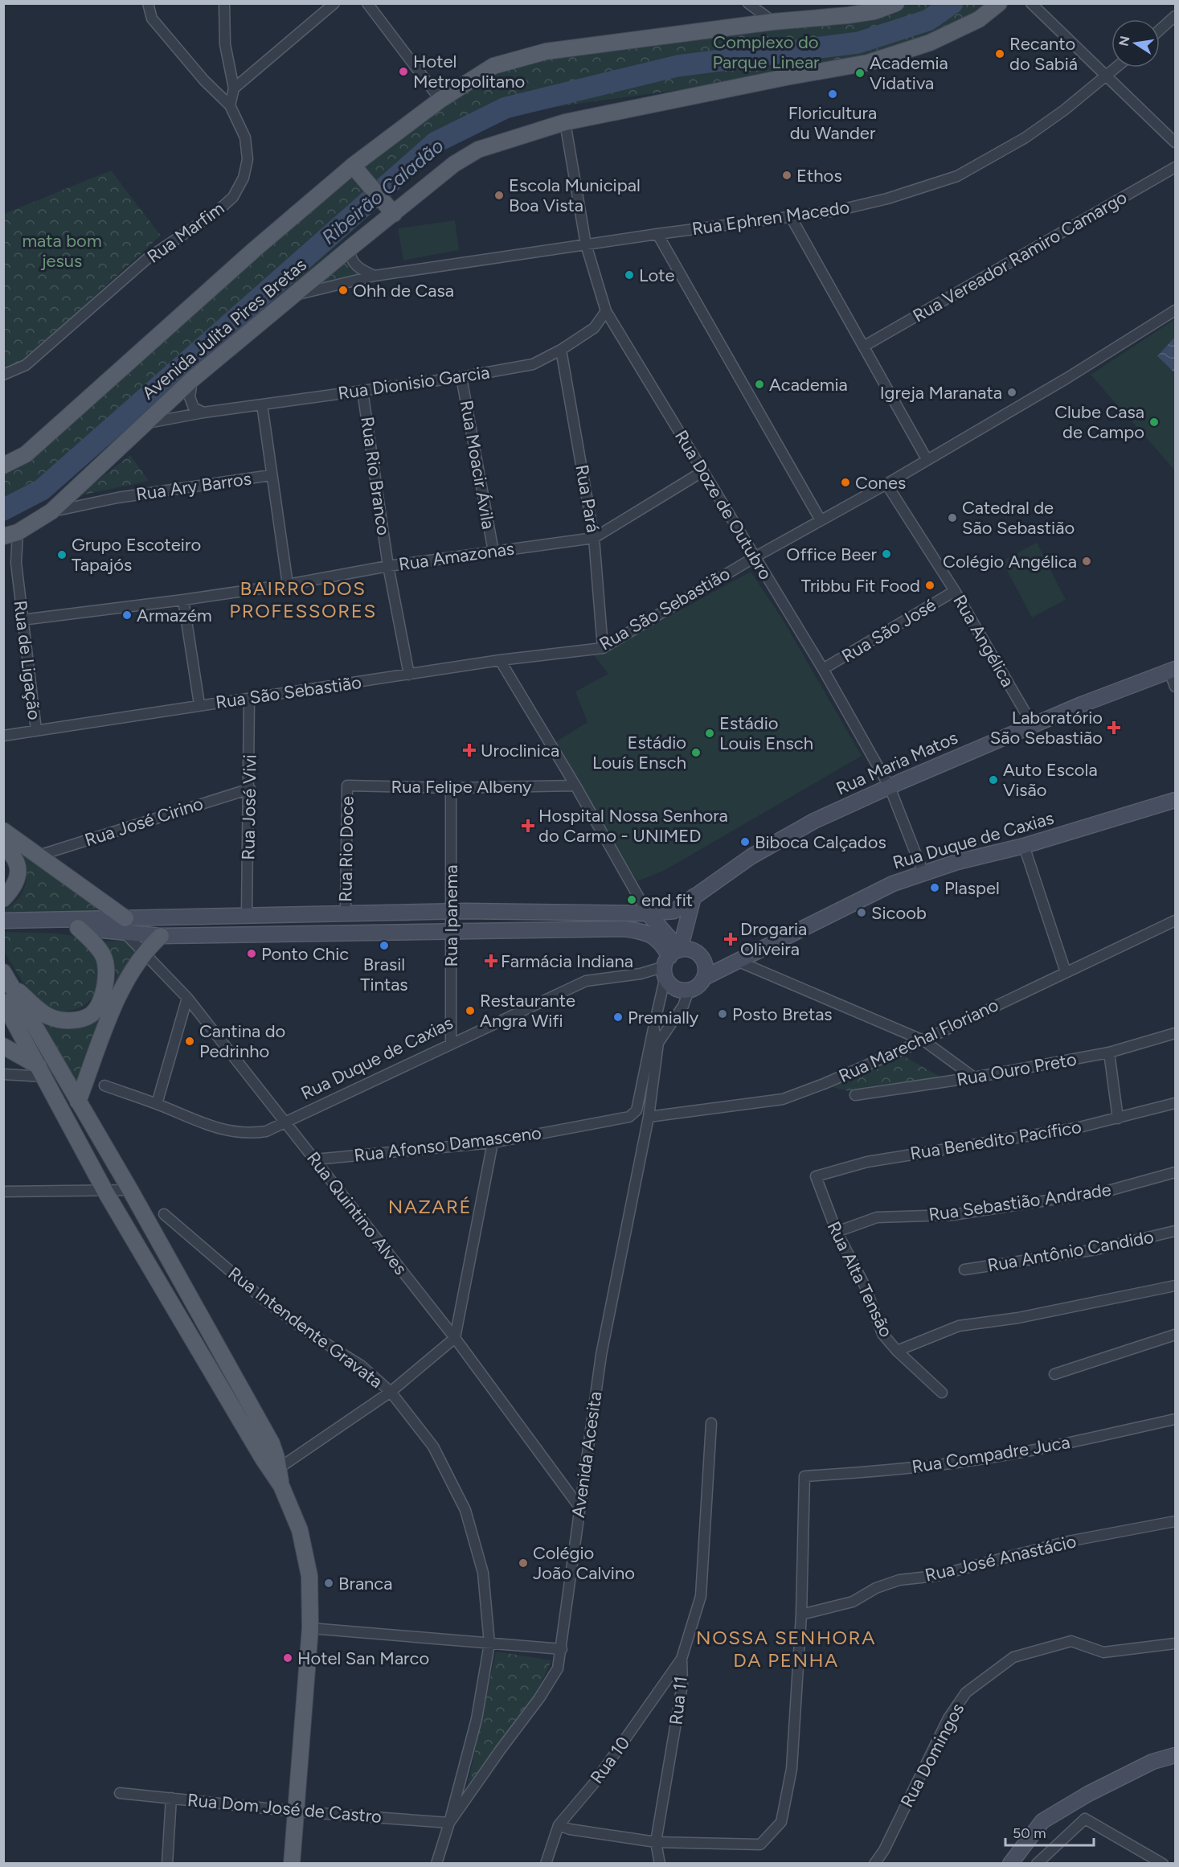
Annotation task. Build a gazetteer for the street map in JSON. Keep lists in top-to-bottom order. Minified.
{"streets":{"main road":["Avenida Julita Pires Bretas","Rua Maria Matos","Rua Duque de Caxias"],"street":["Rua Ephren Macedo","Rua Marfim","Rua Vereador Ramiro Camargo","Rua Dionisio Garcia","Rua Moacir Ávila","Rua Rio Branco","Rua Ary Barros","Rua Pará","Rua Doze de Outubro","Rua Amazonas","Rua São Sebastião","Rua São José","Rua Angélica","Rua de Ligação","Rua Felipe Albeny","Rua José Vivi","Rua José Cirino","Rua Rio Doce","Rua Ipanema","Rua Marechal Floriano","Rua Ouro Preto","Rua Benedito Pacífico","Rua Afonso Damasceno","Rua Sebastião Andrade","Rua Quintino Alves","Rua Antônio Candido","Rua Alta Tensão","Rua Intendente Gravata","Avenida Acesita","Rua Compadre Juca","Rua José Anastácio","Rua 11","Rua Domingos","Rua 10","Rua Dom José de Castro"]},"crossings":[["Rua Ephren Macedo","Avenida Julita Pires Bretas"],["Rua Ephren Macedo","Rua Doze de Outubro"],["Avenida Julita Pires Bretas","Rua Dionisio Garcia"],["Avenida Julita Pires Bretas","Rua Ary Barros"],["Avenida Julita Pires Bretas","Rua Doze de Outubro"],["Avenida Julita Pires Bretas","Rua de Ligação"],["Rua Dionisio Garcia","Rua Moacir Ávila"],["Rua Dionisio Garcia","Rua Rio Branco"],["Rua Dionisio Garcia","Rua Pará"],["Rua Dionisio Garcia","Rua Doze de Outubro"],["Rua Moacir Ávila","Rua Amazonas"],["Rua Rio Branco","Rua Amazonas"],["Rua Rio Branco","Rua São Sebastião"],["Rua Pará","Rua Amazonas"],["Rua Pará","Rua São Sebastião"],["Rua Doze de Outubro","Rua Amazonas"],["Rua Doze de Outubro","Rua São Sebastião"],["Rua Doze de Outubro","Rua São José"],["Rua Doze de Outubro","Rua Maria Matos"],["Rua Doze de Outubro","Rua Duque de Caxias"],["Rua Amazonas","Rua de Ligação"],["Rua São Sebastião","Rua Angélica"],["Rua São Sebastião","Rua de Ligação"],["Rua São Sebastião","Rua José Vivi"],["Rua São José","Rua Angélica"],["Rua Angélica","Rua Maria Matos"],["Rua Maria Matos","Rua José Vivi"],["Rua Maria Matos","Rua Rio Doce"],["Rua Maria Matos","Rua Ipanema"],["Rua Maria Matos","Rua Quintino Alves"],["Rua Felipe Albeny","Rua Rio Doce"],["Rua Felipe Albeny","Rua Ipanema"],["Rua José Vivi","Rua José Cirino"],["Rua Duque de Caxias","Rua Ipanema"],["Rua Duque de Caxias","Rua Quintino Alves"],["Rua Duque de Caxias","Avenida Acesita"],["Rua Marechal Floriano","Avenida Acesita"],["Rua Benedito Pacífico","Rua Alta Tensão"],["Rua Afonso Damasceno","Rua Quintino Alves"],["Rua Afonso Damasceno","Avenida Acesita"],["Rua Sebastião Andrade","Rua Alta Tensão"],["Rua Quintino Alves","Avenida Acesita"],["Rua Intendente Gravata","Avenida Acesita"],["Rua Intendente Gravata","Rua Dom José de Castro"],["Avenida Acesita","Rua Dom José de Castro"],["Rua Compadre Juca","Rua José Anastácio"],["Rua 11","Rua 10"]],"districts":["BAIRRO DOS PROFESSORES","NAZARÉ","NOSSA SENHORA DA PENHA"],"water":["Ribeirão Caladão"],"parks":["Complexo do Parque Linear","mata bom jesus"],"places":{"other":["Recanto do Sabiá","Hotel Metropolitano","Academia Vidativa","Floricultura du Wander","Ethos","Escola Municipal Boa Vista","Lote","Ohh de Casa","Academia","Igreja Maranata","Clube Casa de Campo","Cones","Catedral de São Sebastião","Office Beer","Grupo Escoteiro Tapajós","Colégio Angélica","Tribbu Fit Food","Armazém","Estádio Louis Ensch","Estádio Louís Ensch","Auto Escola Visão","Biboca Calçados","Plaspel","end fit","Sicoob","Brasil Tintas","Ponto Chic","Restaurante Angra Wifi","Posto Bretas","Premially","Cantina do Pedrinho","Colégio João Calvino","Branca","Hotel San Marco"],"health":["Laboratório São Sebastião","Uroclinica","Hospital Nossa Senhora do Carmo - UNIMED","Drogaria Oliveira","Farmácia Indiana"]},"scale_bar":"50 m","north":"left"}
